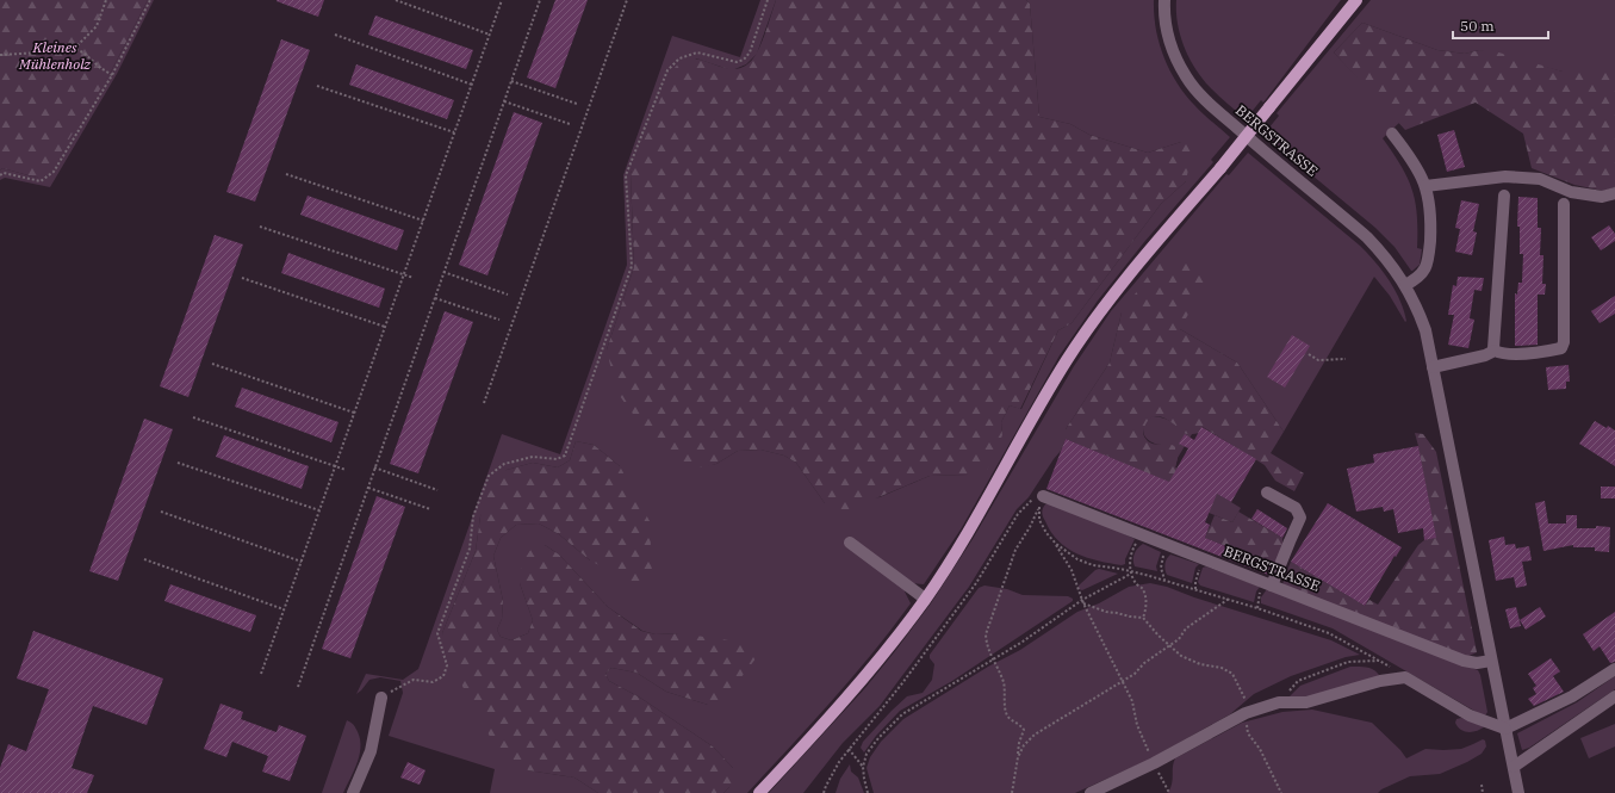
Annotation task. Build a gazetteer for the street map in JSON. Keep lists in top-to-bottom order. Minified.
{"streets":{"street":["BERGSTRASSE"]},"parks":["Kleines Mühlenholz"],"scale_bar":"50 m"}
